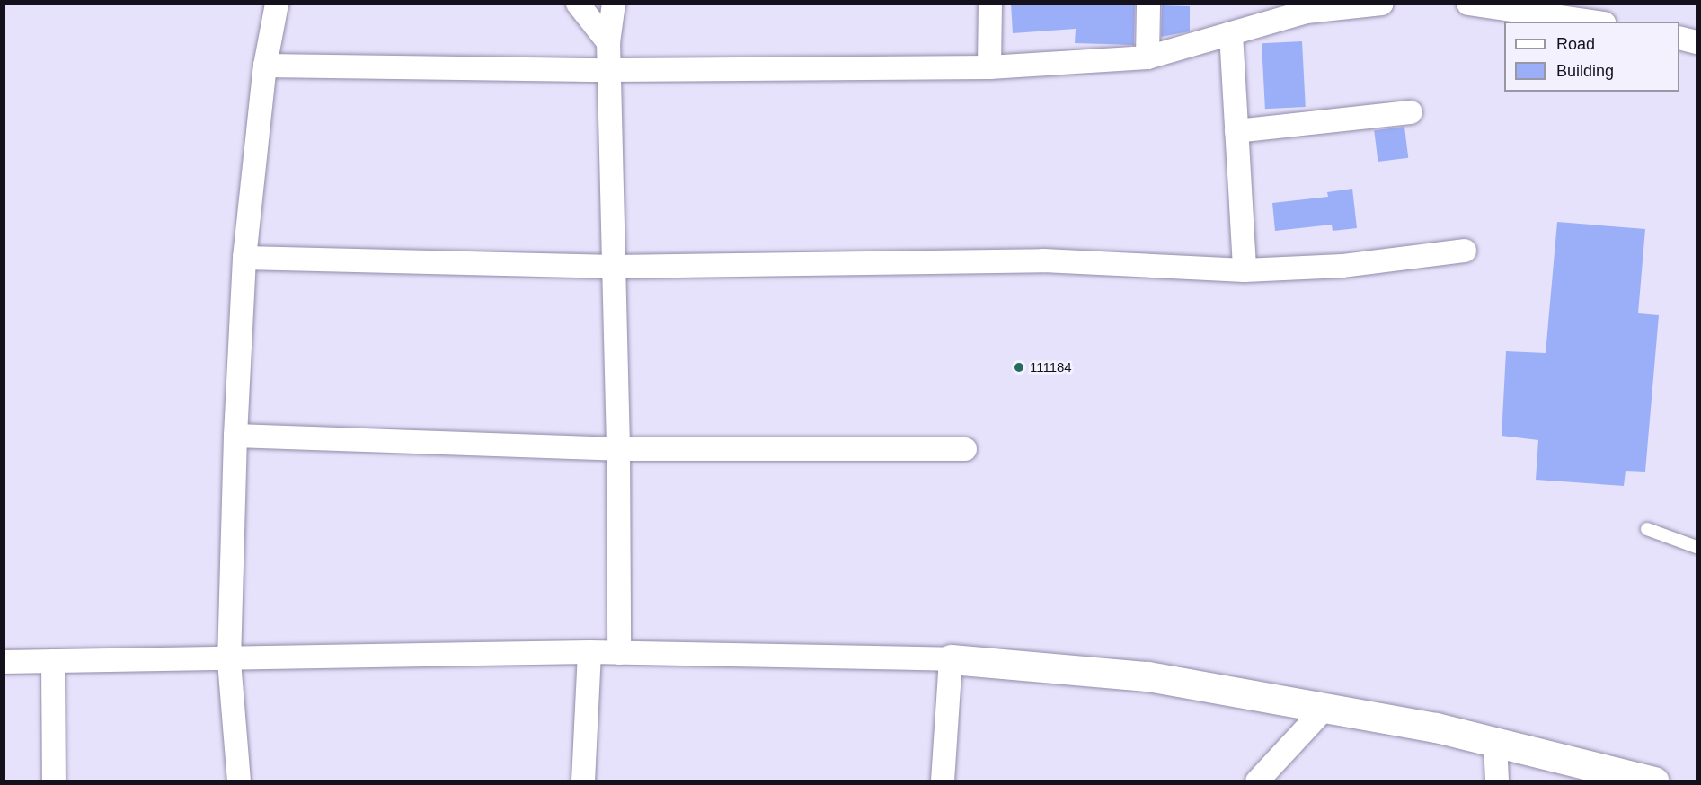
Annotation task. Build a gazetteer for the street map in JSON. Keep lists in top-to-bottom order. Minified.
{"places":["111184"],"legend":["Road","Building"]}
